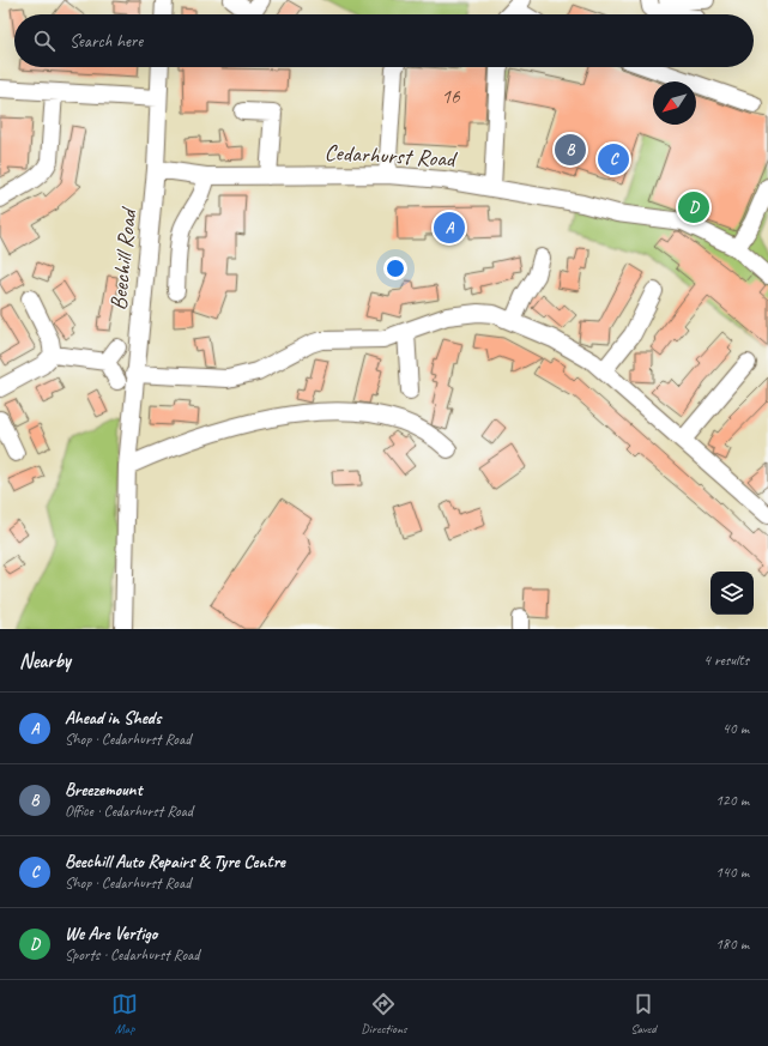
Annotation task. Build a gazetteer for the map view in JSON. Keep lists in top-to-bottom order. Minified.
{"streets":{"street":["Cedarhurst Road","Beechill Road"]},"crossings":[["Cedarhurst Road","Beechill Road"]],"house_numbers":["16"],"north":"bottom left","page":{"search":"Search here","pins":["B","C","D","A"],"heading":["Nearby","4 results"],"list":[{"mark":"A","name":"Ahead in Sheds","note":"Shop · Cedarhurst Road","value":"40 m"},{"mark":"B","name":"Breezemount","note":"Office · Cedarhurst Road","value":"120 m"},{"mark":"C","name":"Beechill Auto Repairs & Tyre Centre","note":"Shop · Cedarhurst Road","value":"140 m"},{"mark":"D","name":"We Are Vertigo","note":"Sports · Cedarhurst Road","value":"180 m"}],"nav":["Map","Directions","Saved"]}}
